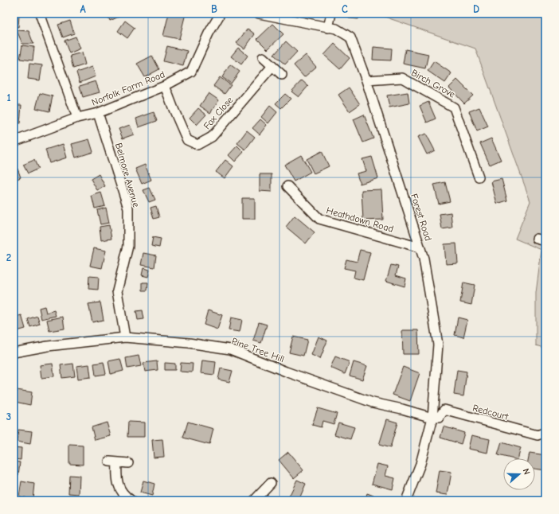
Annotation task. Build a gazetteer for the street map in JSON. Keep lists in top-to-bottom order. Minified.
{"streets":{"street":["Birch Grove","Norfolk Farm Road","Fox Close","Belmore Avenue","Forest Road","Heathdown Road","Pine Tree Hill","Redcourt"]},"crossings":[["Birch Grove","Forest Road"],["Norfolk Farm Road","Fox Close"],["Norfolk Farm Road","Belmore Avenue"],["Belmore Avenue","Pine Tree Hill"],["Forest Road","Heathdown Road"],["Forest Road","Pine Tree Hill"],["Forest Road","Redcourt"],["Pine Tree Hill","Redcourt"]],"north":"right","grid":{"columns":["A","B","C","D"],"rows":["1","2","3"]}}
